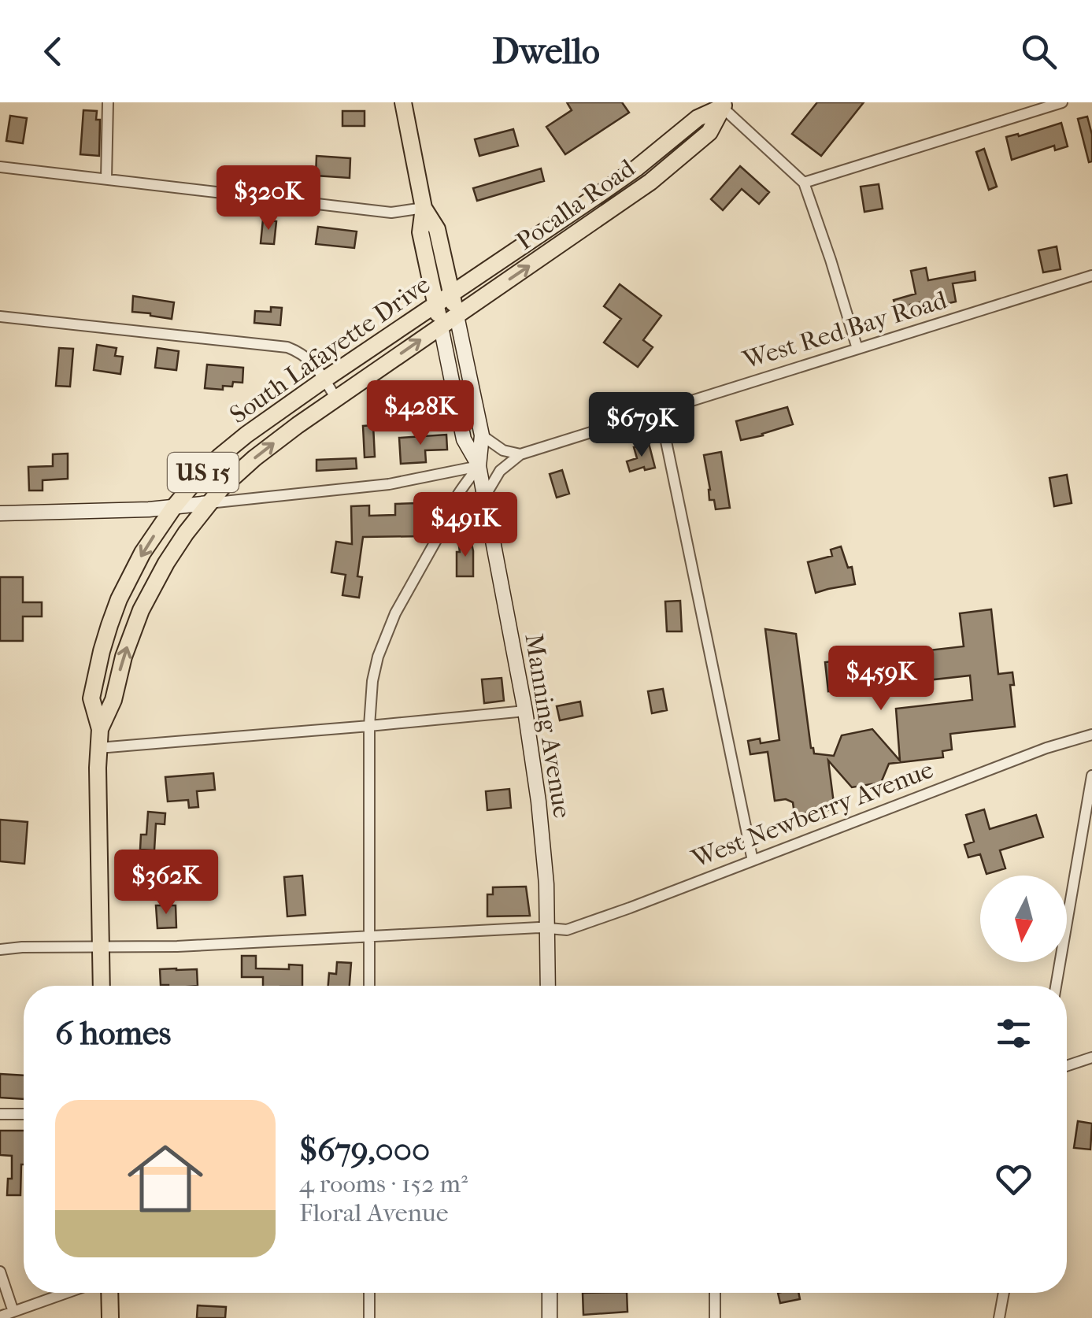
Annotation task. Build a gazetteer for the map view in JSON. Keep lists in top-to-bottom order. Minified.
{"streets":{"main road":["Pocalla Road","South Lafayette Drive","US 15","Manning Avenue"],"street":["West Red Bay Road","West Newberry Avenue"]},"crossings":[["Pocalla Road","South Lafayette Drive"],["Pocalla Road","Manning Avenue"],["West Red Bay Road","Manning Avenue"],["South Lafayette Drive","Manning Avenue"],["South Lafayette Drive","West Newberry Avenue"],["Manning Avenue","West Newberry Avenue"]],"north":"bottom","page":{"header":"Dwello","price":["$320K","$428K","$679K","$491K","$459K","$362K"],"heading":"6 homes","list":[{"name":"$679,000","note":"4 rooms · 152 m² · Floral Avenue"}]}}
